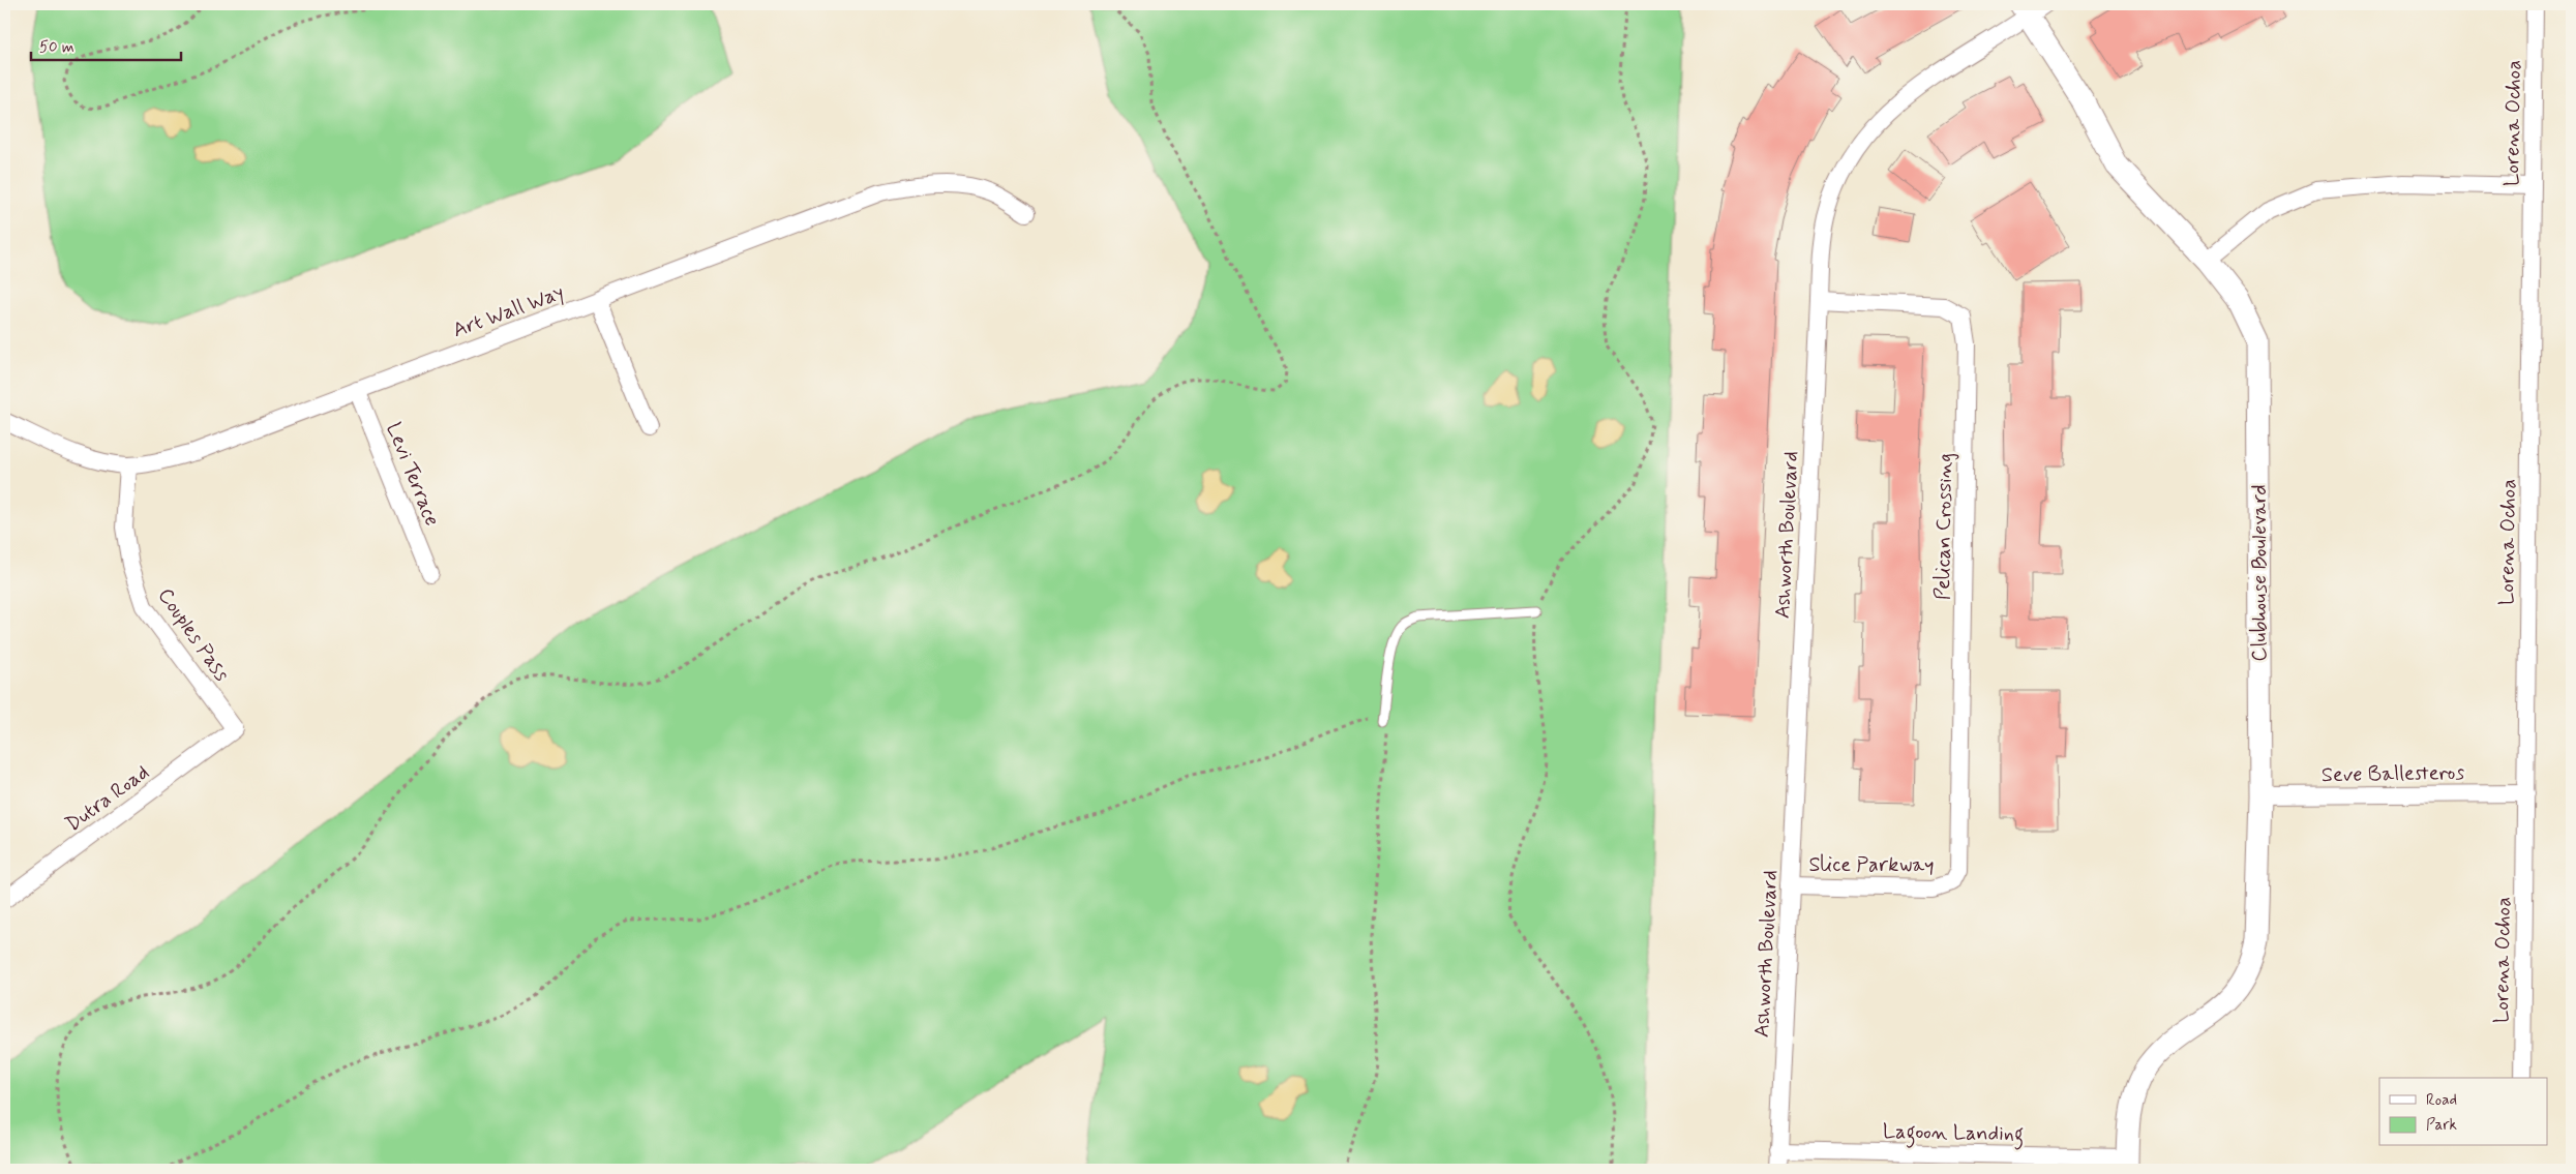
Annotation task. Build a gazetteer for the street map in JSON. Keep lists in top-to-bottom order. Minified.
{"streets":{"street":["Lorena Ochoa","Art Wall Way","Levi Terrace","Pelican Crossing","Ashworth Boulevard","Clubhouse Boulevard","Couples Pass","Seve Ballesteros","Dutra Road","Slice Parkway","Lagoon Landing"]},"crossings":[["Lorena Ochoa","Seve Ballesteros"],["Art Wall Way","Levi Terrace"],["Art Wall Way","Couples Pass"],["Pelican Crossing","Ashworth Boulevard"],["Pelican Crossing","Slice Parkway"],["Ashworth Boulevard","Clubhouse Boulevard"],["Ashworth Boulevard","Slice Parkway"],["Ashworth Boulevard","Lagoon Landing"],["Clubhouse Boulevard","Seve Ballesteros"],["Clubhouse Boulevard","Lagoon Landing"],["Couples Pass","Dutra Road"]],"legend":["Road","Park"],"scale_bar":"50 m"}
